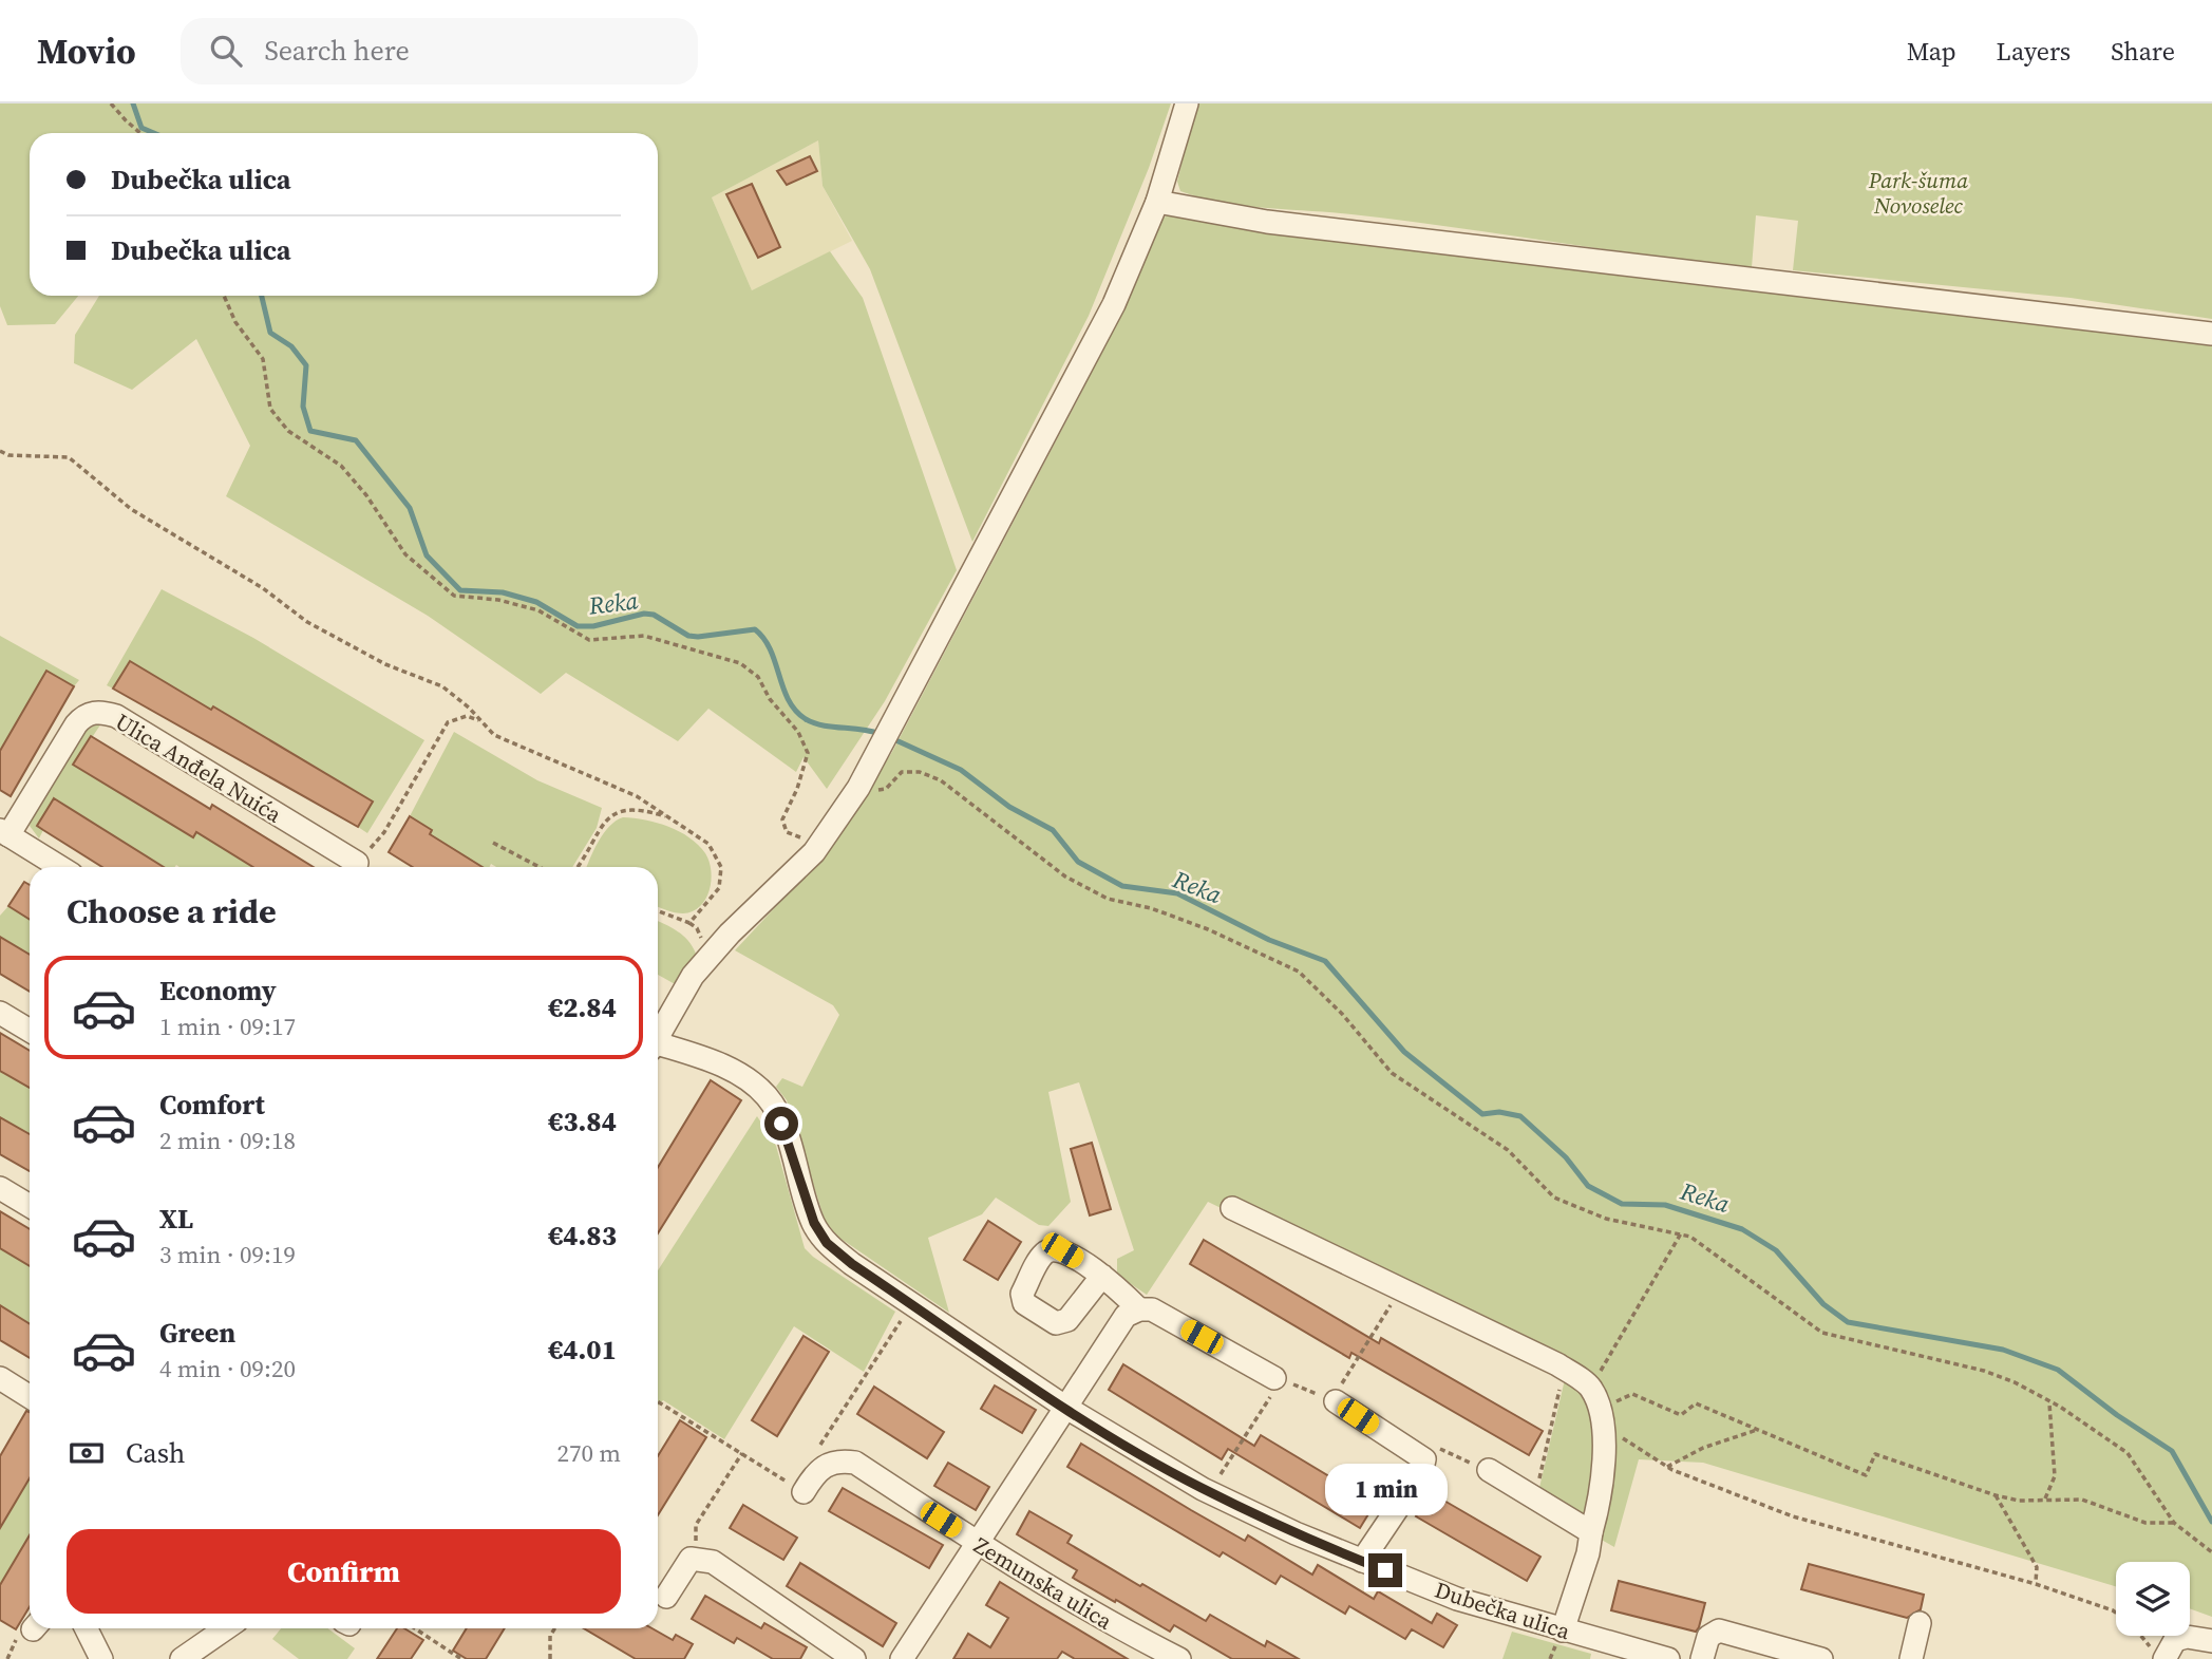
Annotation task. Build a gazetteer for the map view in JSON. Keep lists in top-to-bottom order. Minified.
{"streets":{"street":["Ulica Anđela Nuića","Zemunska ulica","Dubečka ulica"]},"water":["Reka"],"parks":["Park-šuma Novoselec"],"page":{"header":"Movio","search":"Search here","nav":["Map","Layers","Share"],"banner":["Dubečka ulica","Dubečka ulica"],"heading":"Choose a ride","list":[{"name":"Economy","note":"1 min · 09:17","value":"€2.84"},{"name":"Comfort","note":"2 min · 09:18","value":"€3.84"},{"name":"XL","note":"3 min · 09:19","value":"€4.83"},{"name":"Green","note":"4 min · 09:20","value":"€4.01"}],"pay":["Cash","270 m"],"bubble":"1 min","buttons":"Confirm"}}
